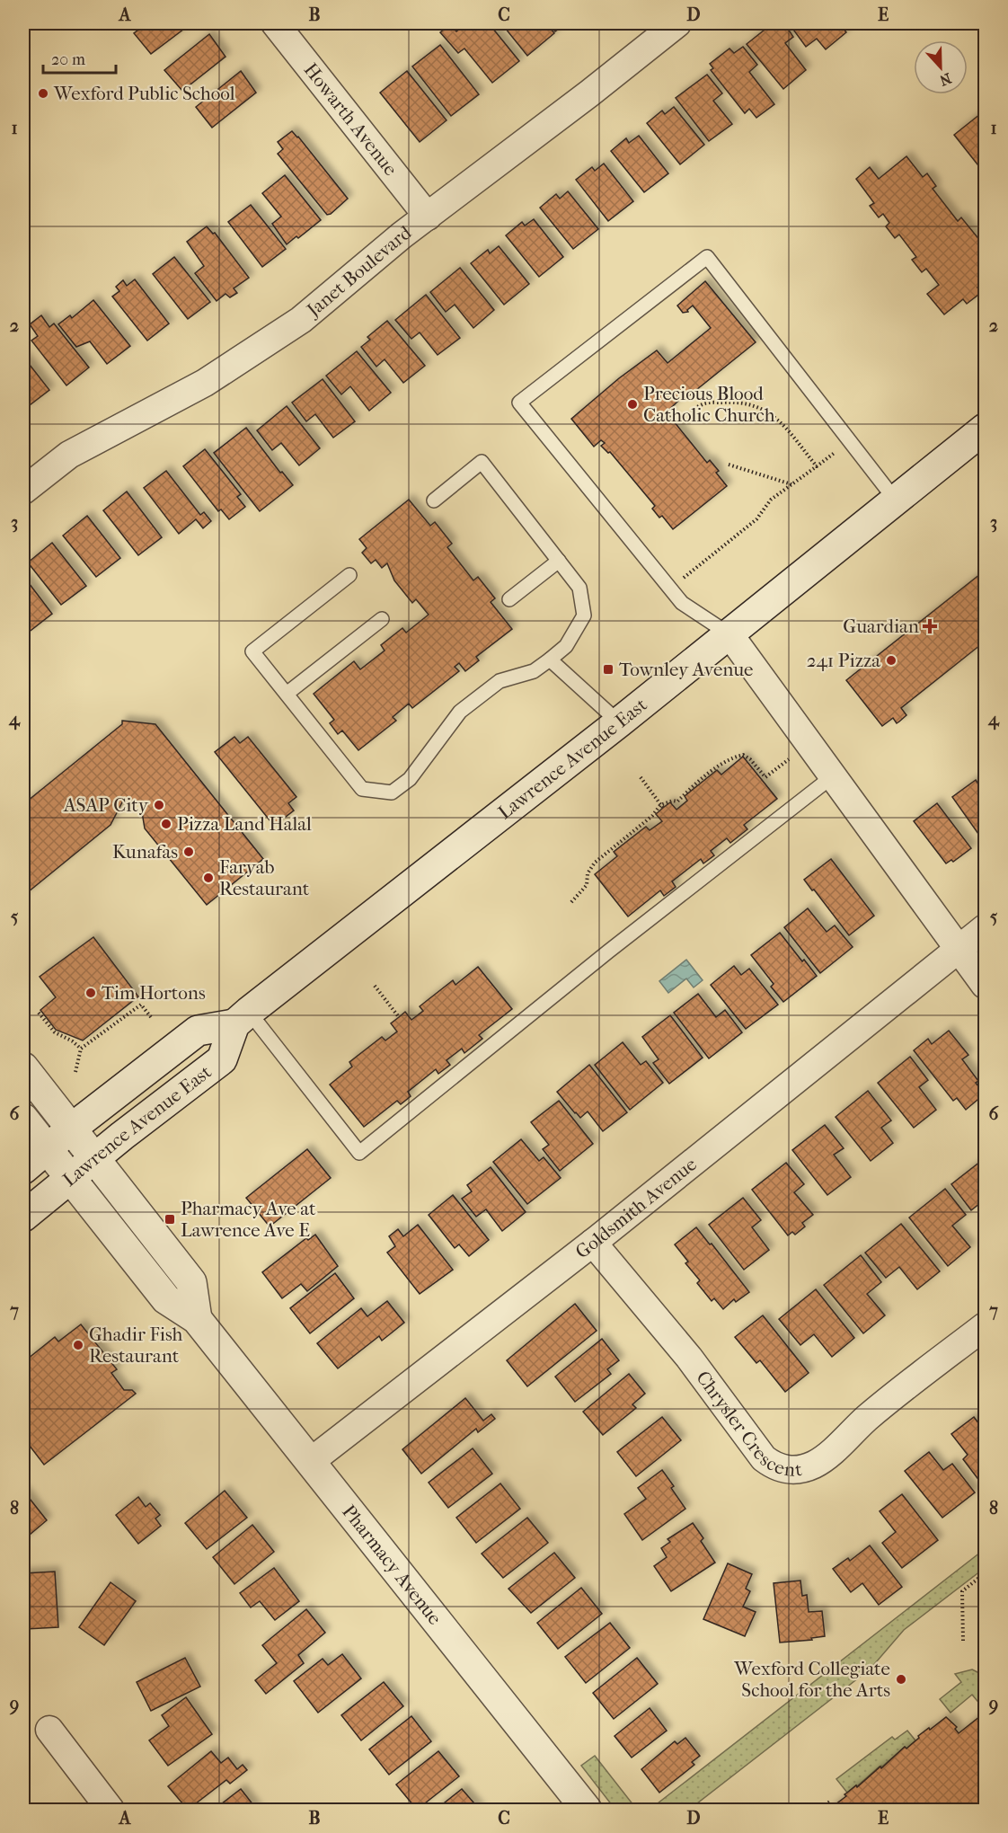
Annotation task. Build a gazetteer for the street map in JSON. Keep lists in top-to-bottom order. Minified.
{"streets":{"main road":["Lawrence Avenue East","Pharmacy Avenue"],"street":["Howarth Avenue","Janet Boulevard","Goldsmith Avenue","Chrysler Crescent"]},"crossings":[["Howarth Avenue","Janet Boulevard"],["Lawrence Avenue East","Pharmacy Avenue"],["Goldsmith Avenue","Chrysler Crescent"],["Goldsmith Avenue","Pharmacy Avenue"]],"places":{"other":["Wexford Public School","Precious Blood Catholic Church","241 Pizza","ASAP City","Pizza Land Halal","Kunafas","Faryab Restaurant","Tim Hortons","Ghadir Fish Restaurant","Wexford Collegiate School for the Arts"],"health":["Guardian"],"transit":["Townley Avenue","Pharmacy Ave at Lawrence Ave E"]},"scale_bar":"20 m","north":"bottom","grid":{"columns":["A","B","C","D","E"],"rows":["1","2","3","4","5","6","7","8","9"]}}
